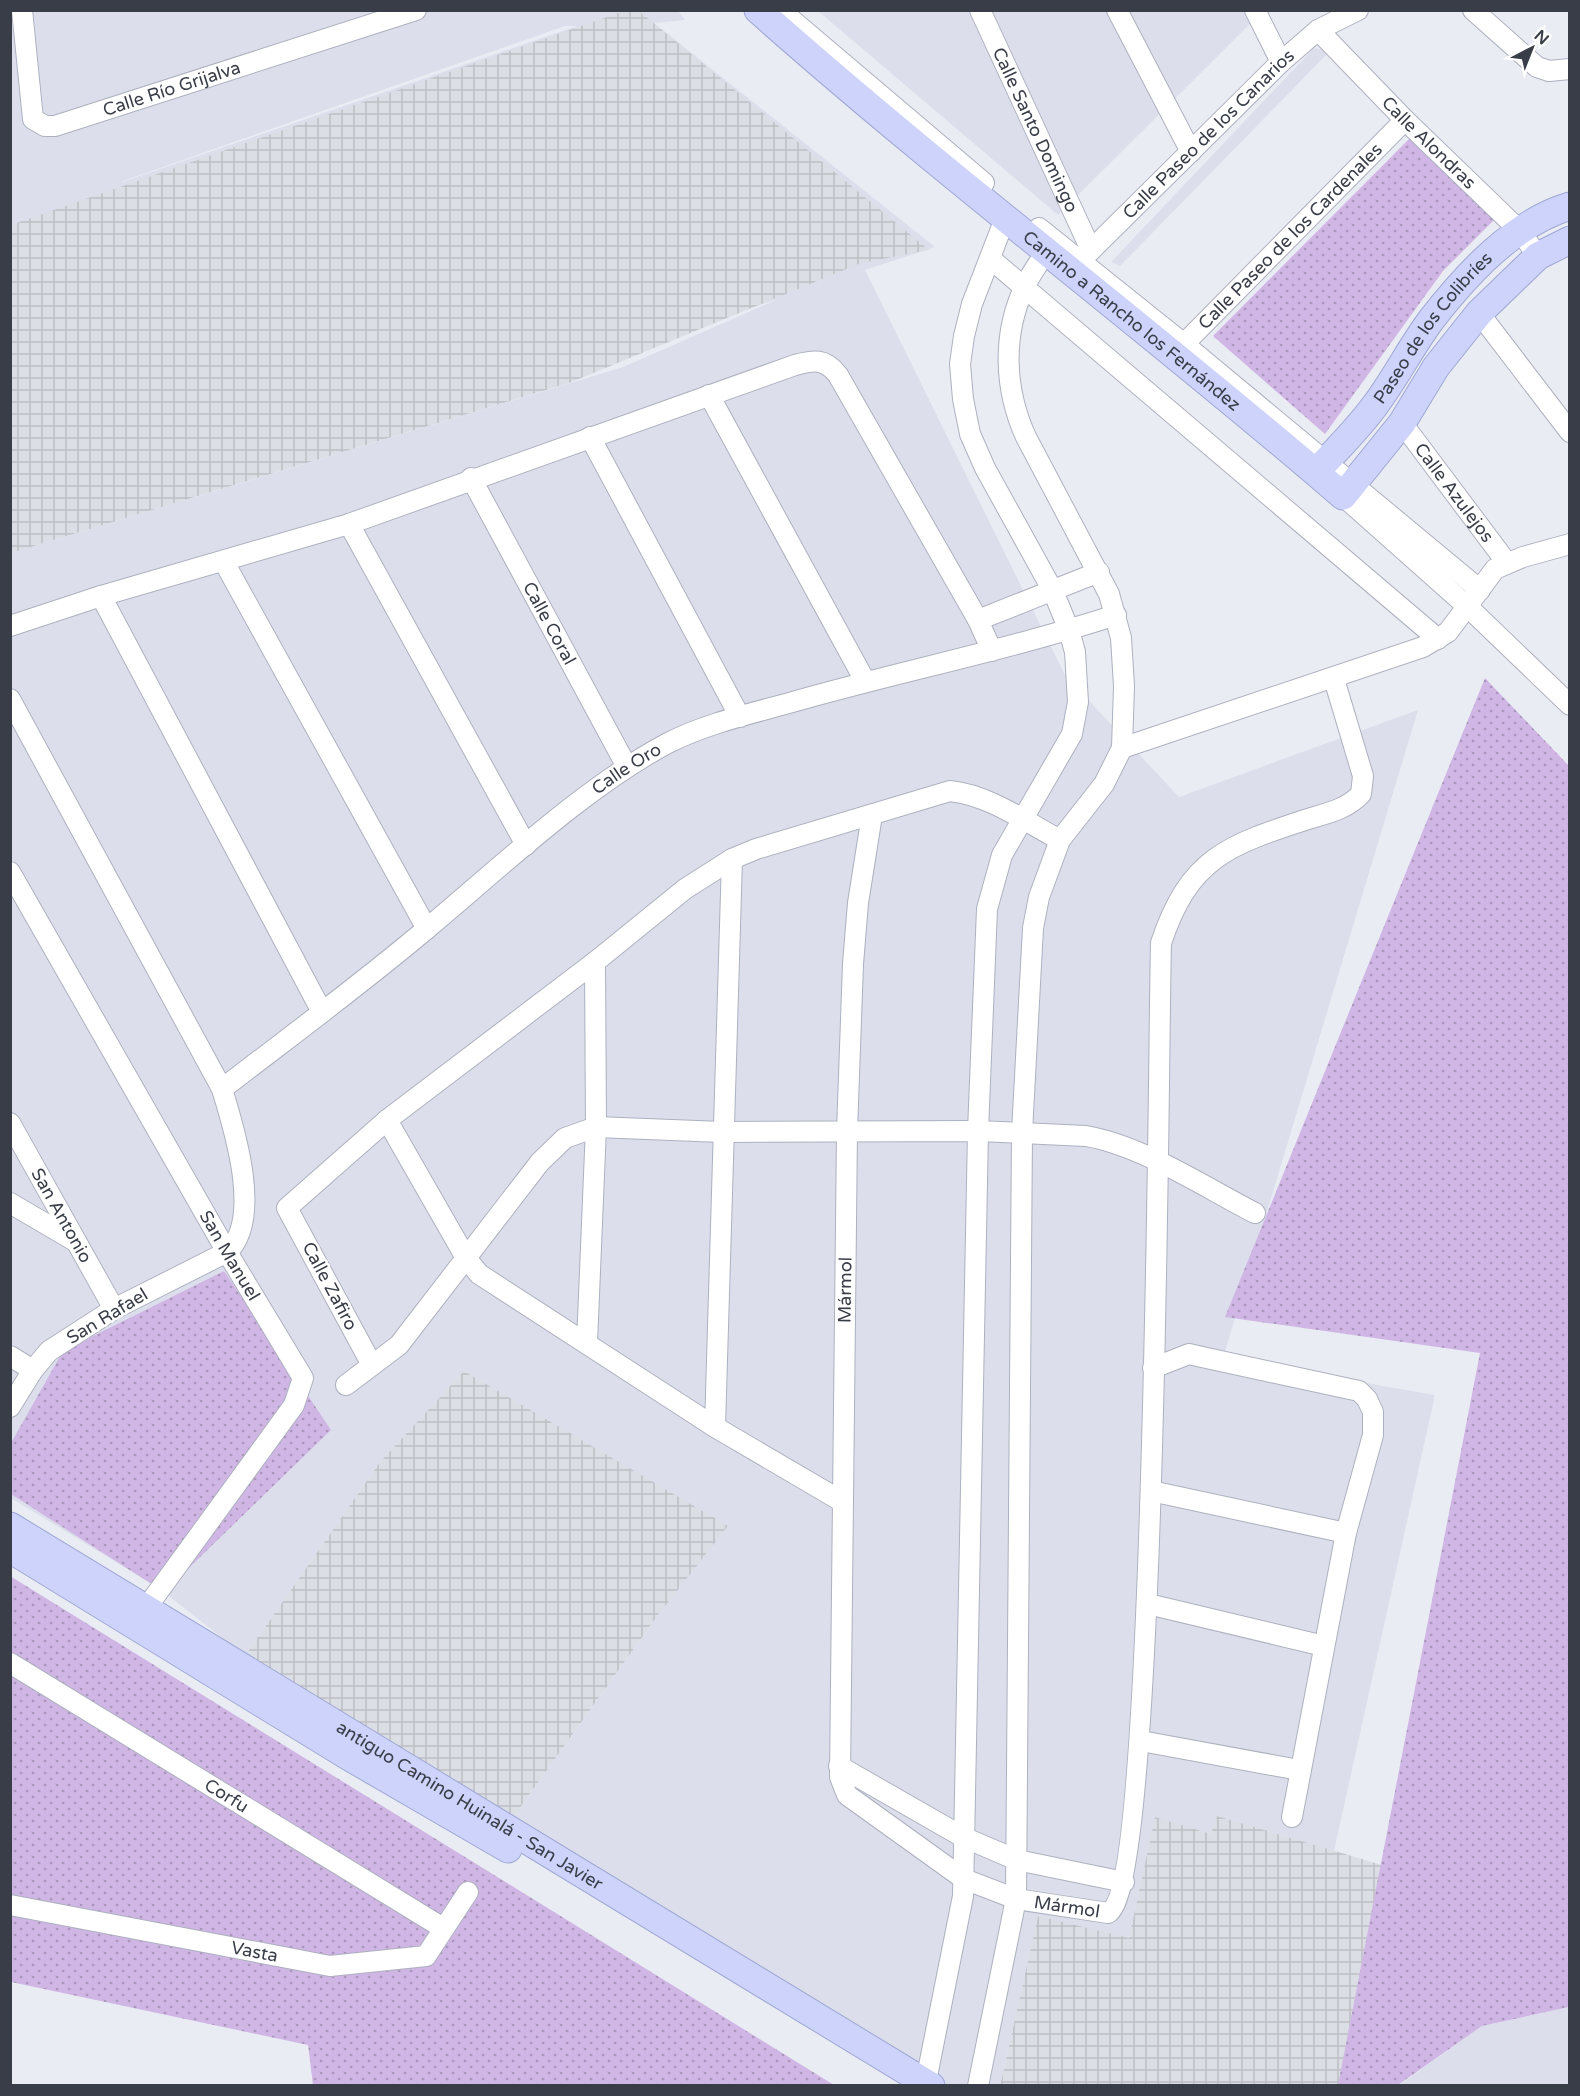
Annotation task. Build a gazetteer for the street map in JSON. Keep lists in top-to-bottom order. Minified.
{"streets":{"street":["Calle Río Grijalva","Calle Santo Domingo","Calle Paseo de los Canarios","Calle Alondras","Calle Paseo de los Cardenales","Camino a Rancho los Fernández","Paseo de los Colibríes","Calle Azulejos","Calle Coral","Calle Oro","San Antonio","San Manuel","Calle Zafiro","Mármol","San Rafael","Corfu","Vasta"]},"crossings":[["Calle Santo Domingo","Calle Paseo de los Canarios"],["Calle Santo Domingo","Camino a Rancho los Fernández"],["Calle Paseo de los Canarios","Calle Alondras"],["Calle Paseo de los Canarios","Camino a Rancho los Fernández"],["Calle Alondras","Calle Paseo de los Cardenales"],["Calle Alondras","Paseo de los Colibríes"],["Calle Paseo de los Cardenales","Camino a Rancho los Fernández"],["Camino a Rancho los Fernández","Paseo de los Colibríes"],["Paseo de los Colibríes","Calle Azulejos"],["Calle Coral","Calle Oro"],["San Antonio","San Rafael"],["San Manuel","San Rafael"],["Corfu","Vasta"]],"north":"top right"}
